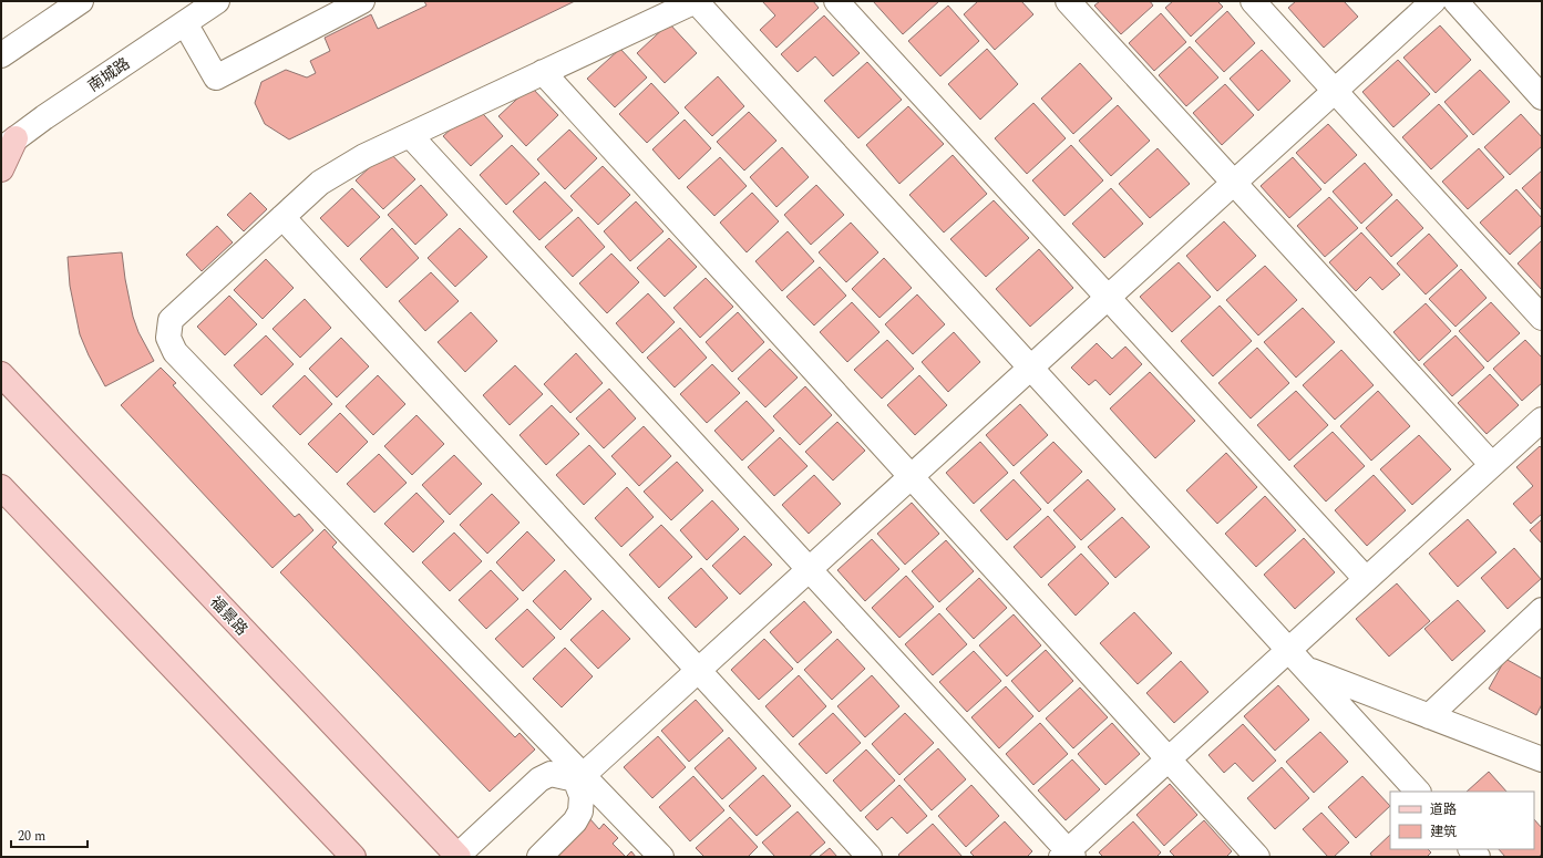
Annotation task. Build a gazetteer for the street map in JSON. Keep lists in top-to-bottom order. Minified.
{"streets":{"main road":["福景路"],"street":["南城路"]},"legend":["道路","建筑"],"scale_bar":"20 m"}
